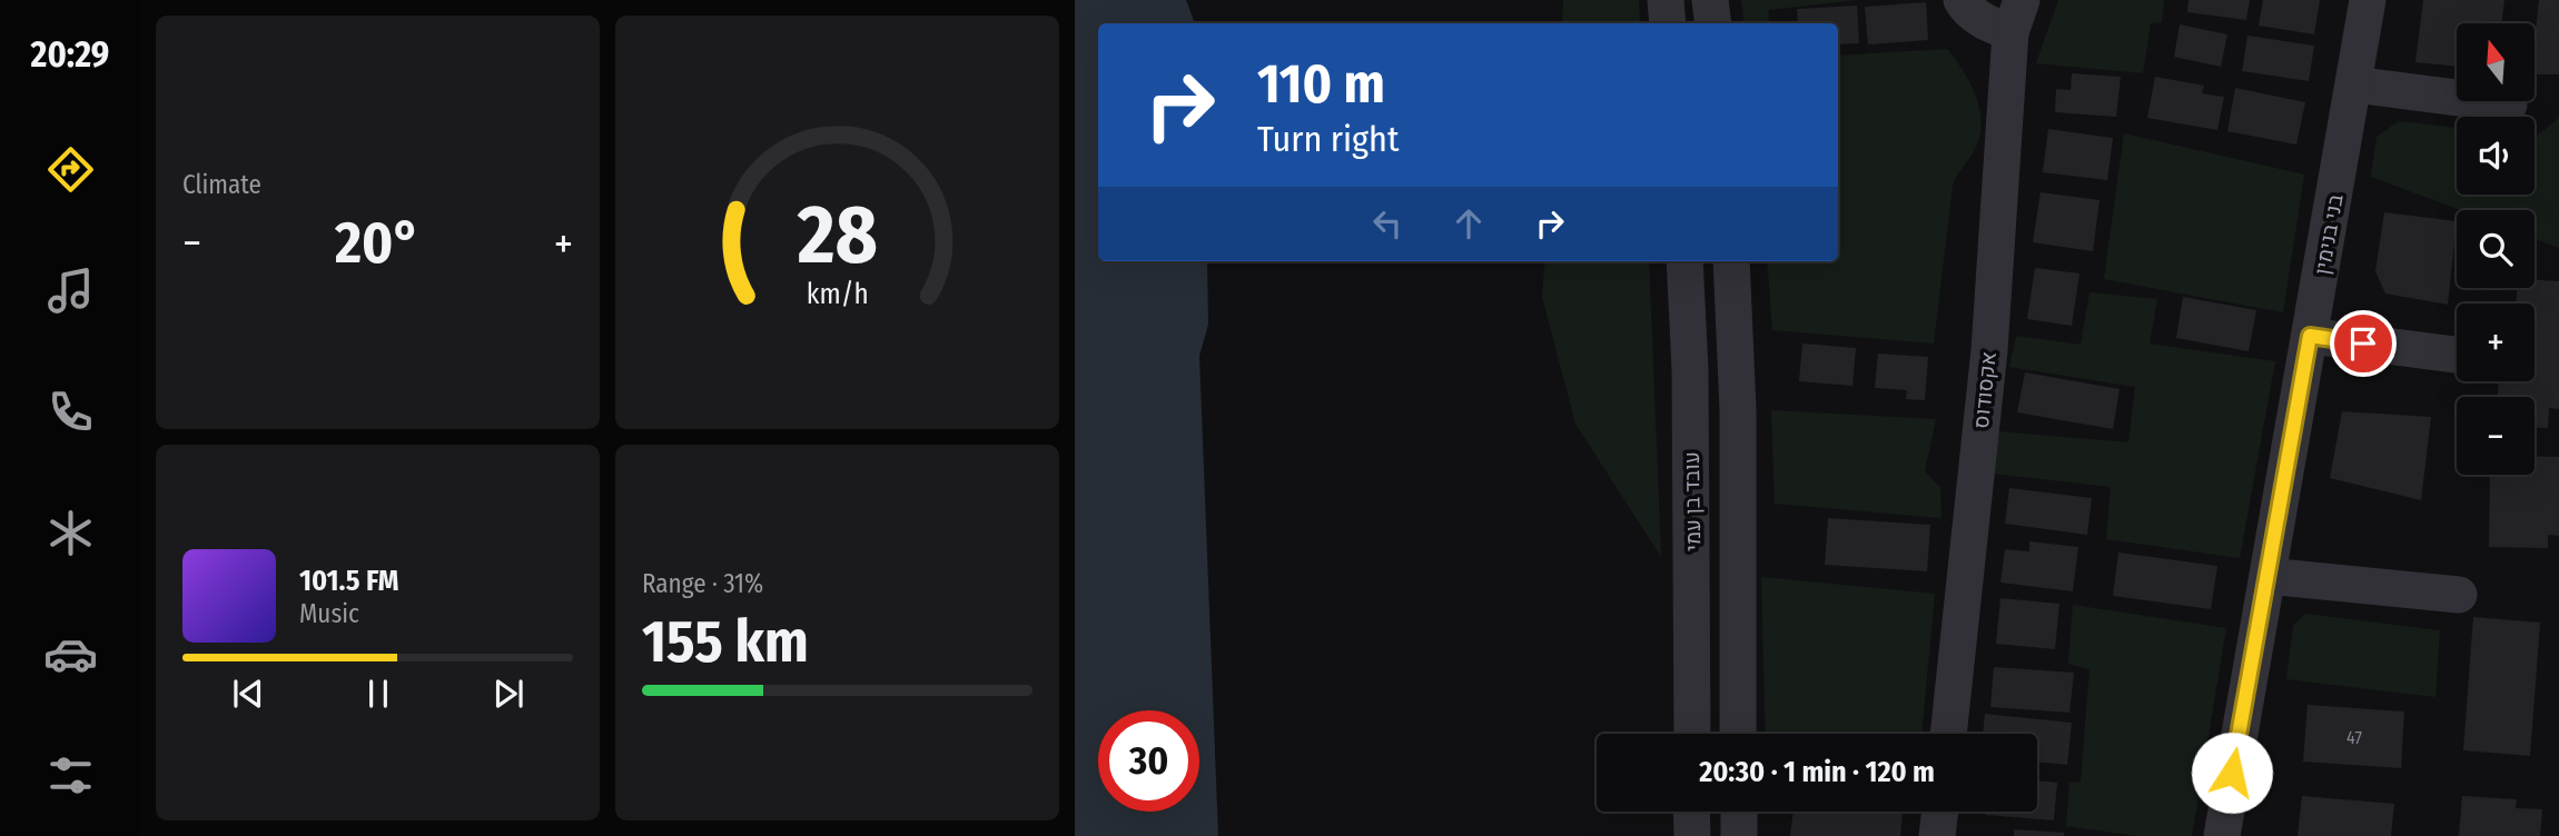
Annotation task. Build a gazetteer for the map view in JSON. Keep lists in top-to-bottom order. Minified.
{"streets":{"street":["בני בנימין","אקסודוס","עובד בן עמי"]},"house_numbers":["47"],"north":"top","page":{"tabs":"20:29","tile":["Climate",["Range · 31%","155 km"]],"map_buttons":["+","−"],"turn":["110 m","Turn right"],"heat":["−","20°","+"],"song":["101.5 FM","Music"],"limit":"30","trip":"20:30 · 1 min · 120 m","gauge":["28","km/h"]}}
